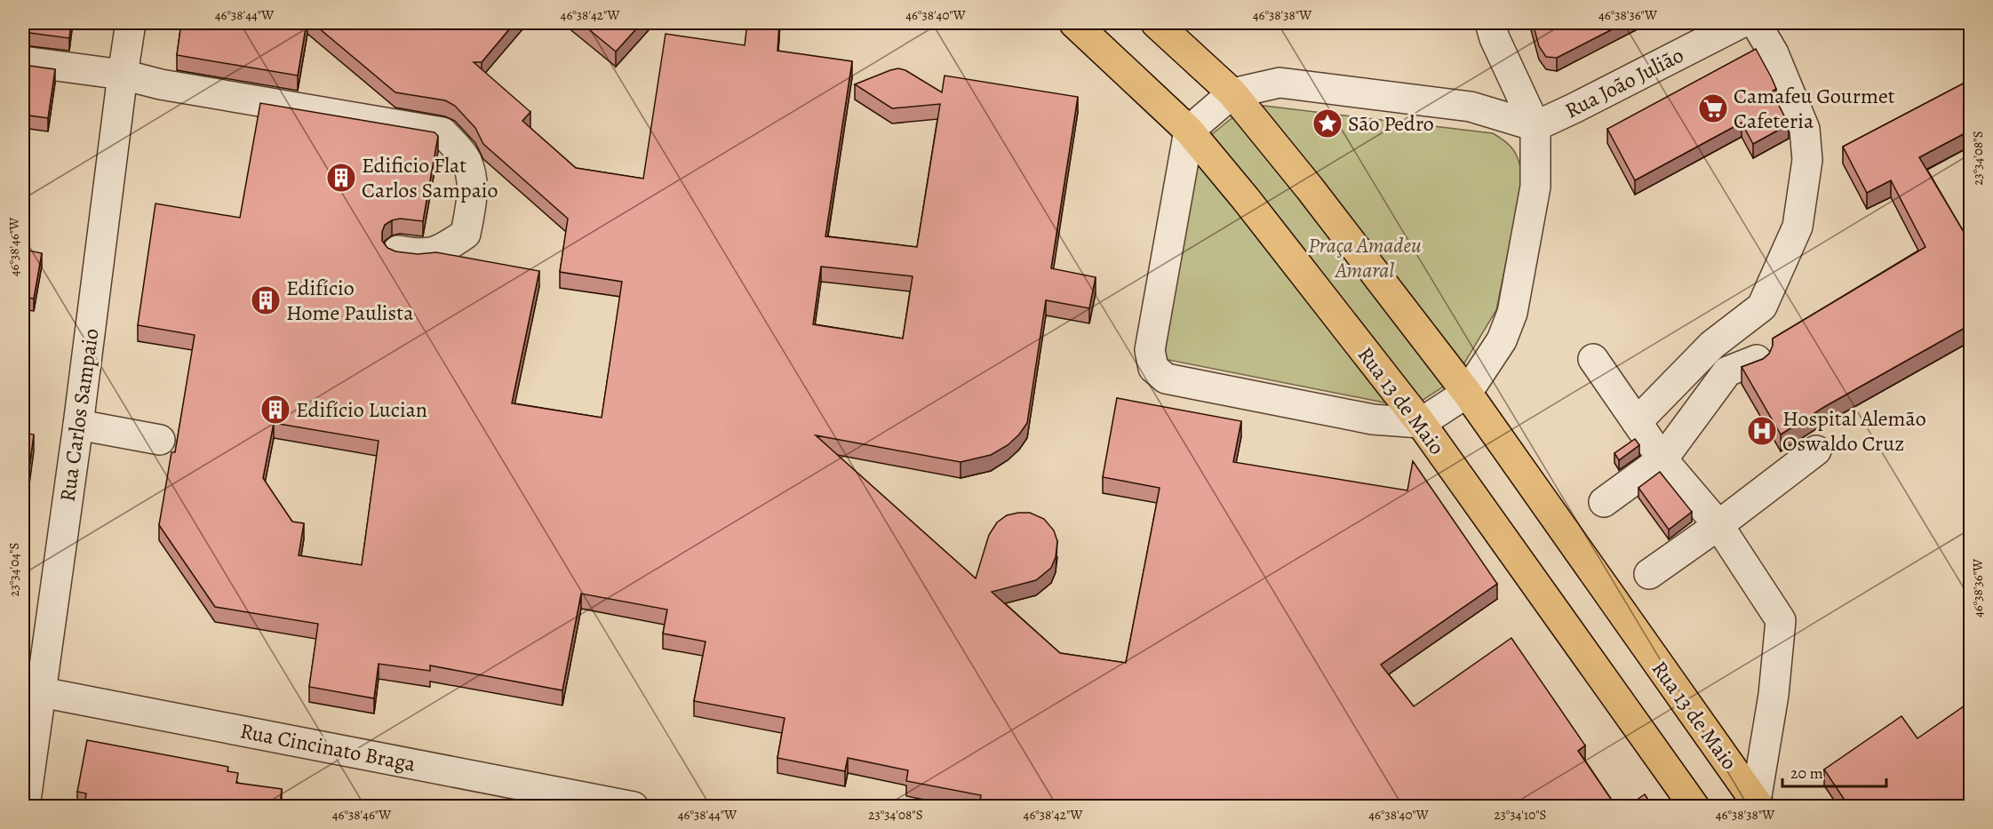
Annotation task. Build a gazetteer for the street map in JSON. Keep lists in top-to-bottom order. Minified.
{"streets":{"main road":["Rua 13 de Maio"],"street":["Rua João Julião","Rua Carlos Sampaio","Rua Cincinato Braga"]},"crossings":[["Rua Carlos Sampaio","Rua Cincinato Braga"]],"parks":["Praça Amadeu Amaral"],"places":{"supermarket":["Camafeu Gourmet Cafeteria"],"place":["São Pedro"],"building":["Edificio Flat Carlos Sampaio","Edifício Home Paulista","Edifício Lucian"],"hospital":["Hospital Alemão Oswaldo Cruz"]},"scale_bar":"20 m","coordinates":["46°38'44\"W","46°38'42\"W","46°38'40\"W","46°38'38\"W","46°38'36\"W","23°34'08\"S","46°38'46\"W","23°34'04\"S","23°34'10\"S"]}
